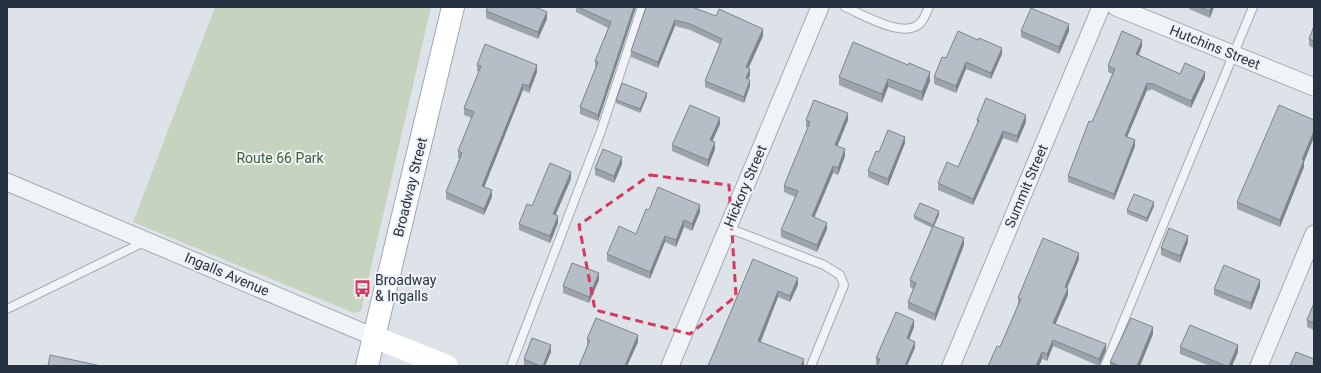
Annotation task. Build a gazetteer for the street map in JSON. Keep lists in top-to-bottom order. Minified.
{"streets":{"main road":["Broadway Street","Ingalls Avenue"],"street":["Hutchins Street","Hickory Street","Summit Street"]},"crossings":[["Broadway Street","Ingalls Avenue"]],"parks":["Route 66 Park"],"places":{"bus stop":["Broadway & Ingalls"]}}
